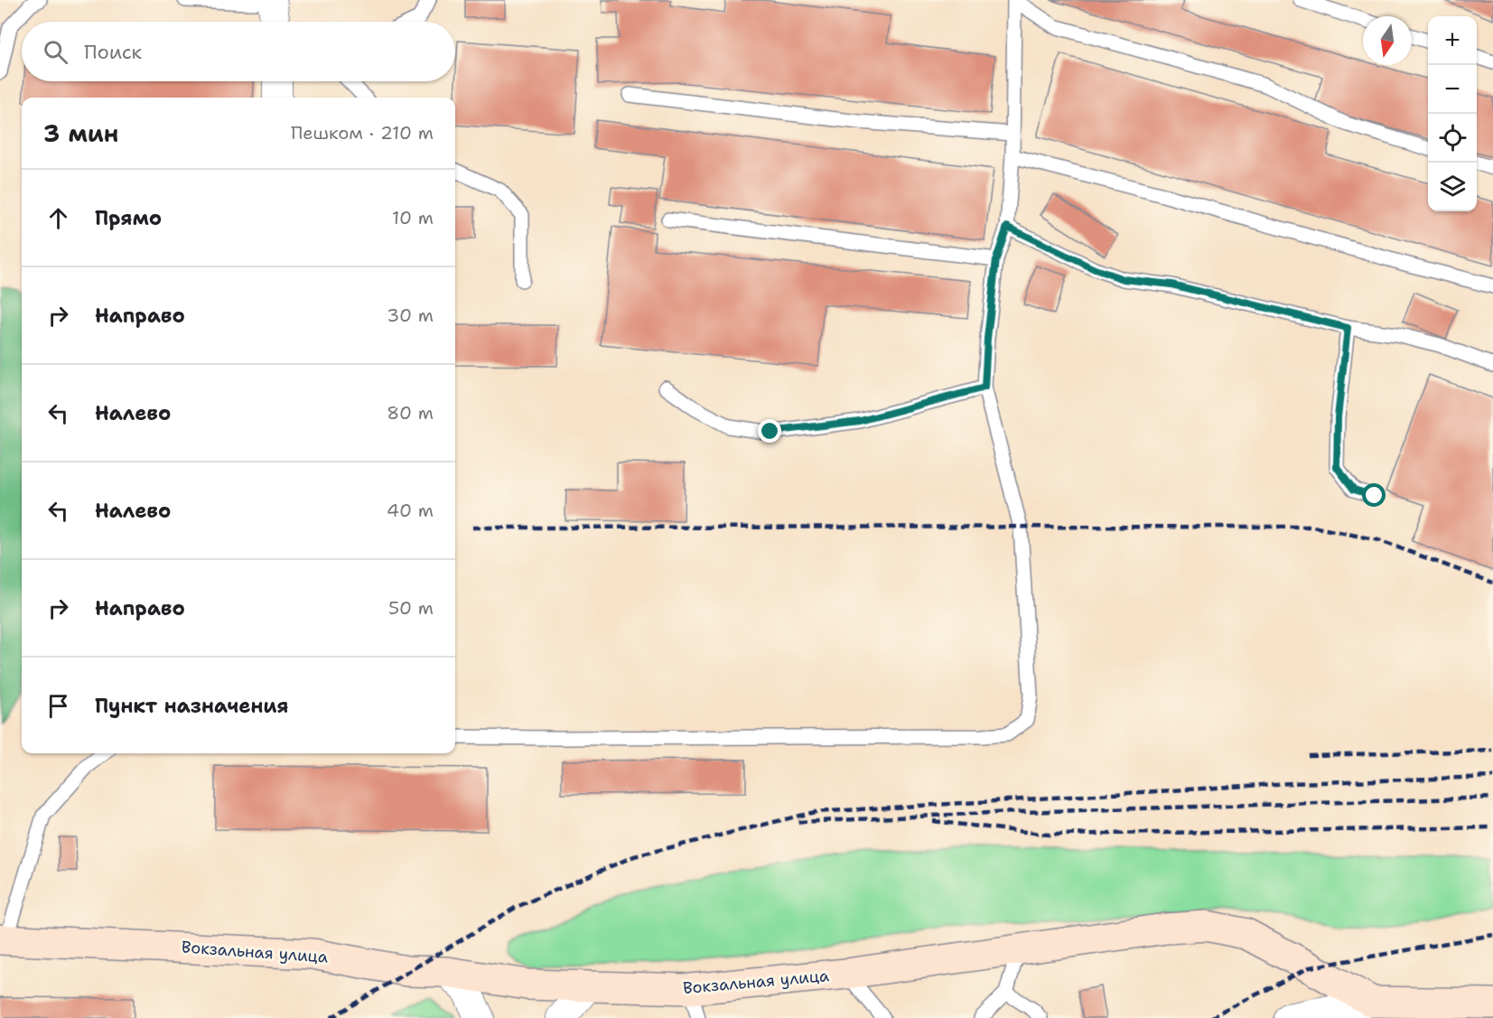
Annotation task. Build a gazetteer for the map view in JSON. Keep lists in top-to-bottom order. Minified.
{"streets":{"main road":["Вокзальная улица"]},"north":"bottom","page":{"map_buttons":["+","−"],"search":"Поиск","heading":["3 мин","Пешком · 210 m"],"list":[["Прямо","10 m"],["Направо","30 m"],["Налево","80 m"],["Налево","40 m"],["Направо","50 m"],"Пункт назначения"]}}
